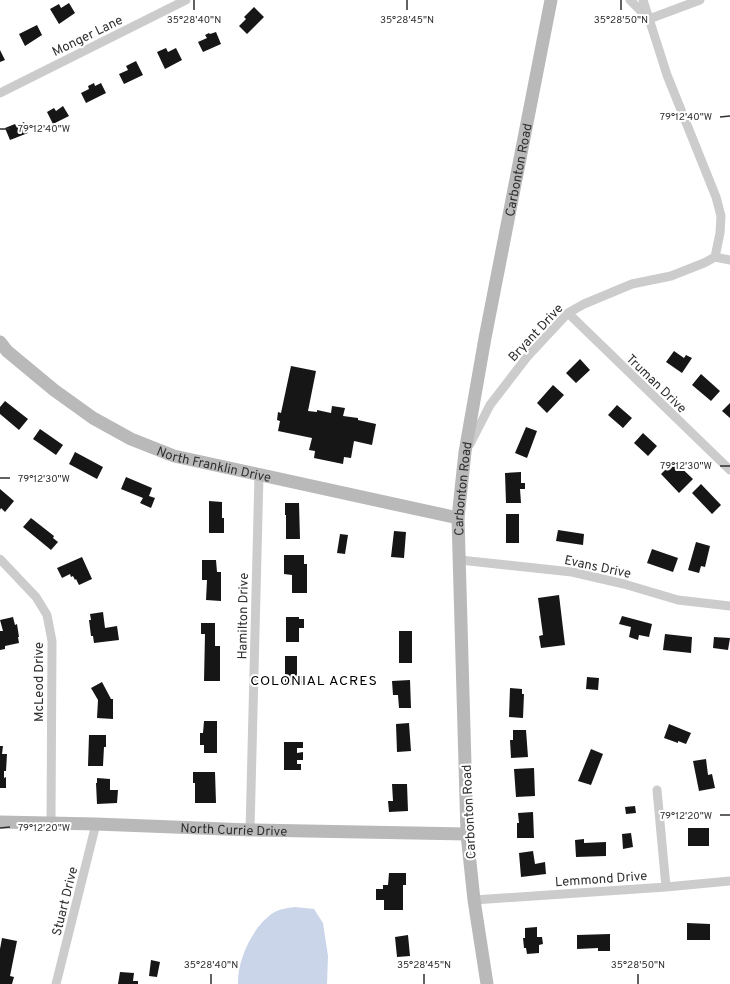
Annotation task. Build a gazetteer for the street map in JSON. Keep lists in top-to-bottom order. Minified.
{"streets":{"street":["Monger Lane","Carbonton Road","Bryant Drive","Truman Drive","North Franklin Drive","Evans Drive","Hamilton Drive","McLeod Drive","North Currie Drive","Lemmond Drive","Stuart Drive"]},"crossings":[["Carbonton Road","Bryant Drive"],["Carbonton Road","North Franklin Drive"],["Carbonton Road","Evans Drive"],["Carbonton Road","North Currie Drive"],["Carbonton Road","Lemmond Drive"],["Bryant Drive","Truman Drive"],["North Franklin Drive","Hamilton Drive"],["Hamilton Drive","North Currie Drive"],["McLeod Drive","North Currie Drive"],["North Currie Drive","Stuart Drive"]],"districts":["COLONIAL ACRES"],"coordinates":["35°28'40\"N","35°28'45\"N","35°28'50\"N","79°12'40\"W","79°12'30\"W","79°12'20\"W"]}
